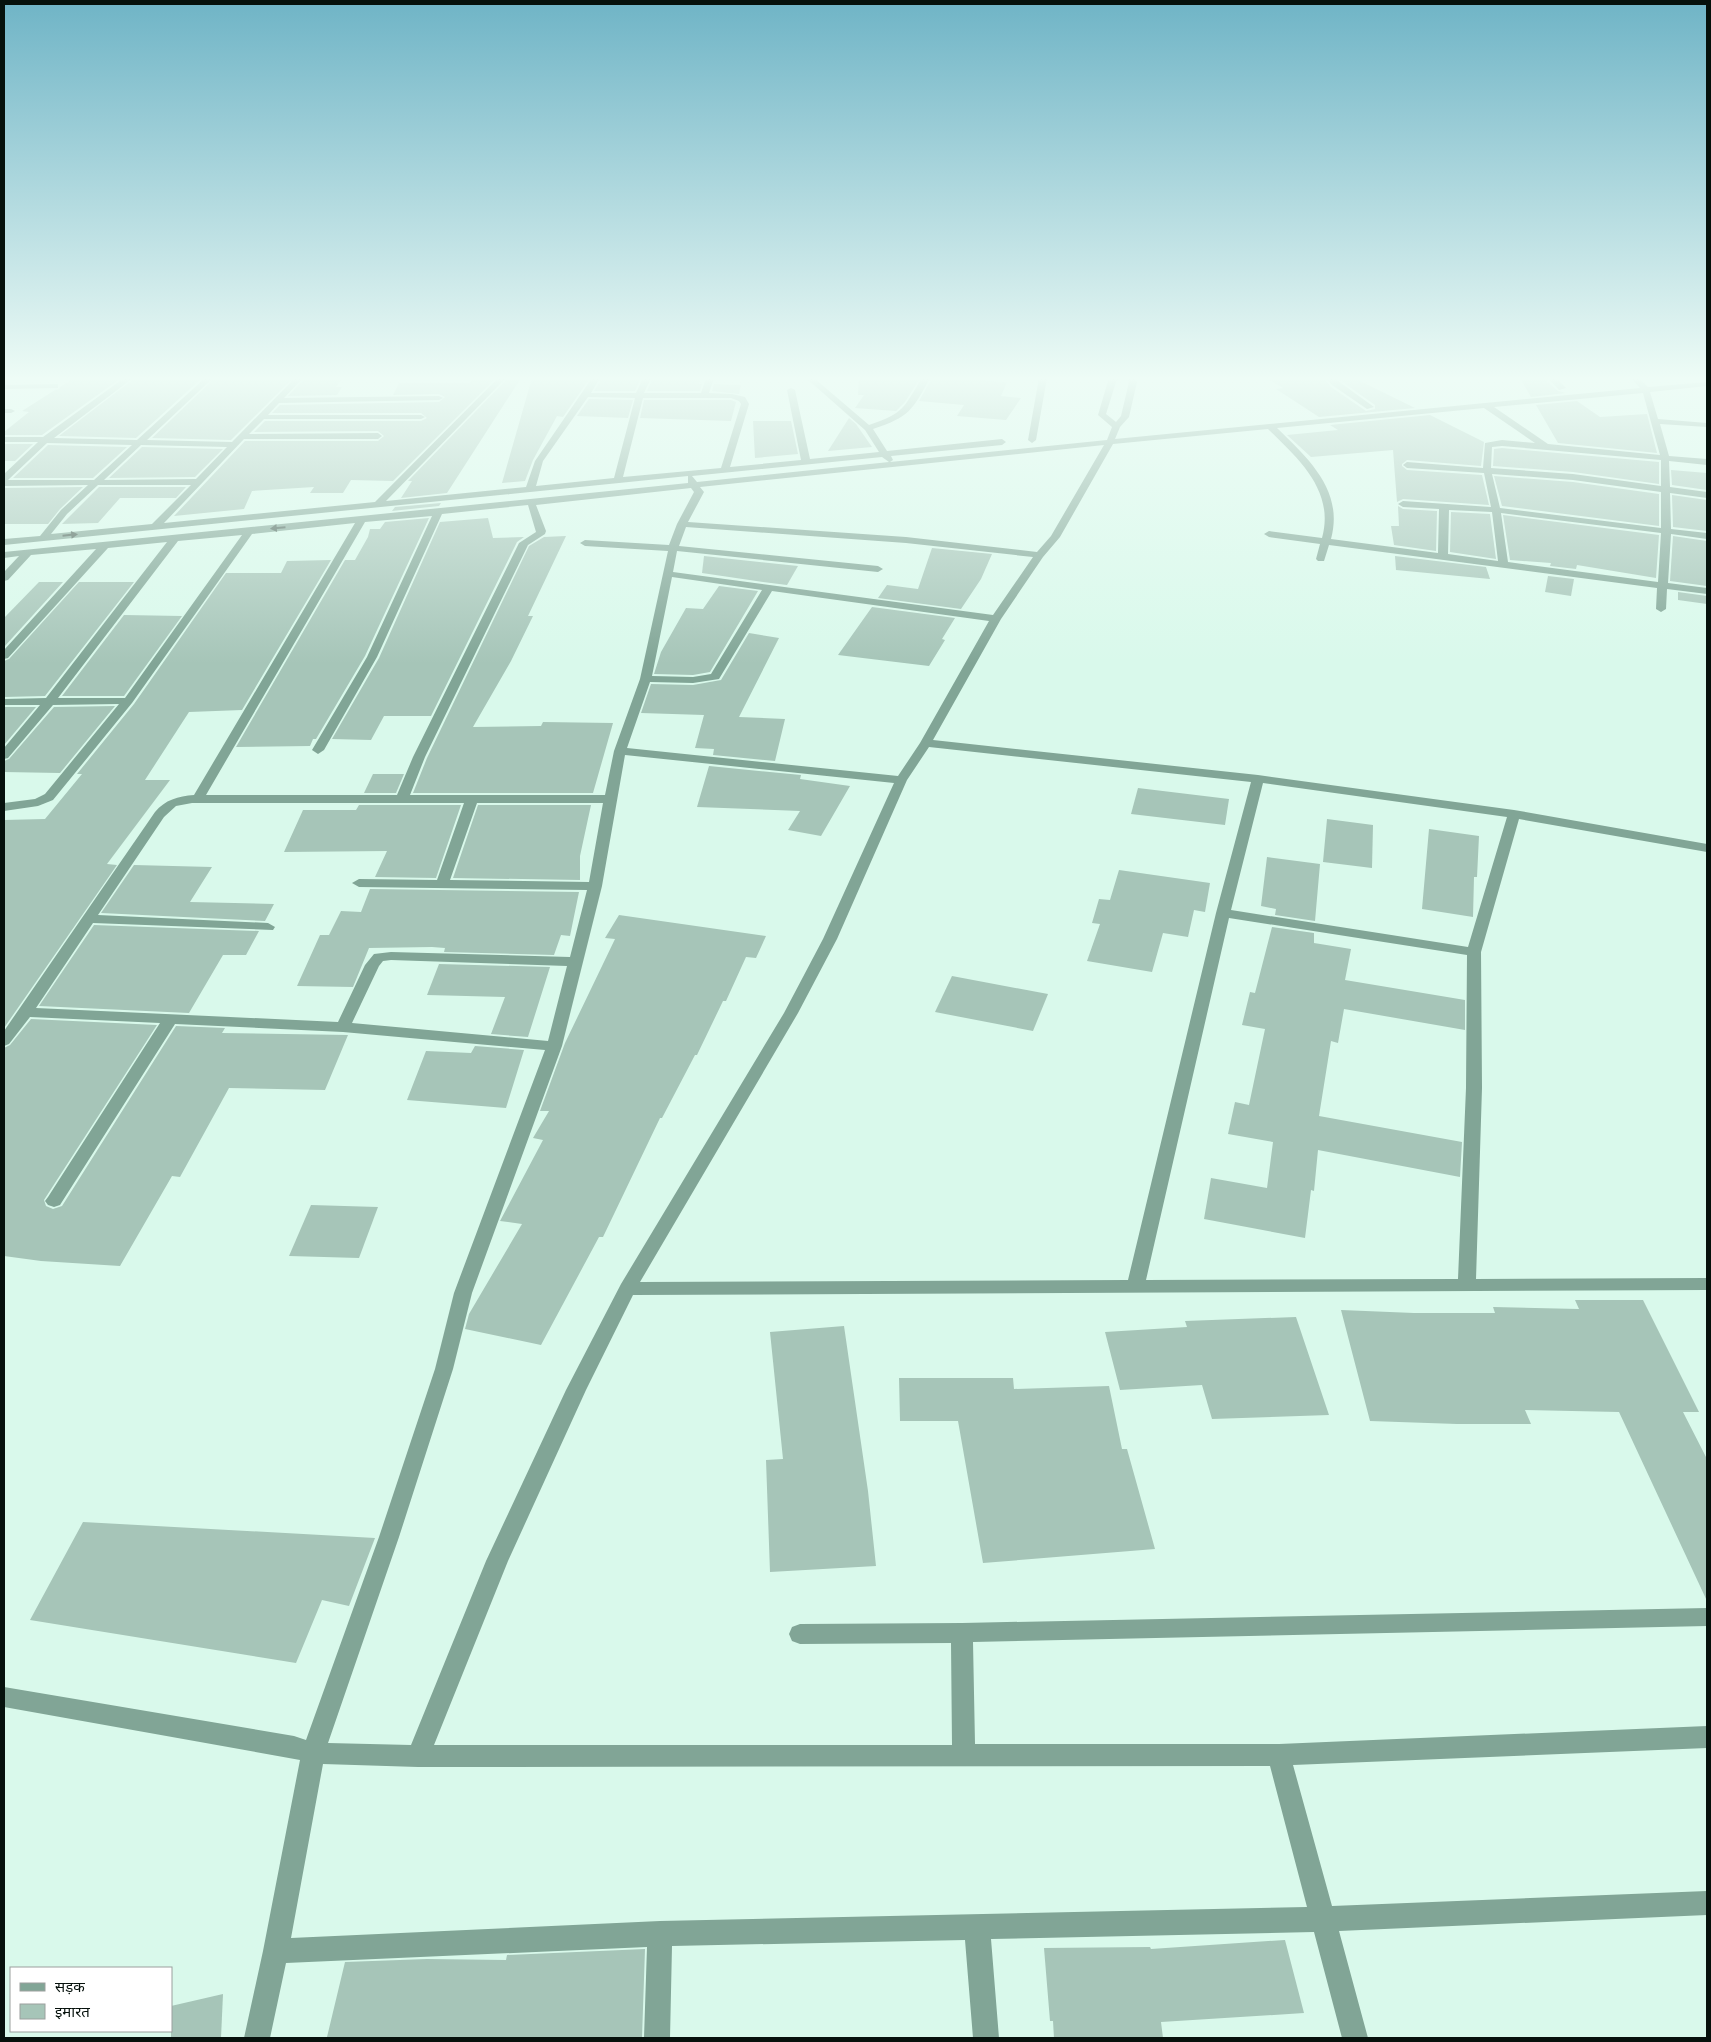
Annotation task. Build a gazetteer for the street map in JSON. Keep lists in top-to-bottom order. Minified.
{"legend":["सड़क","इमारत"]}
